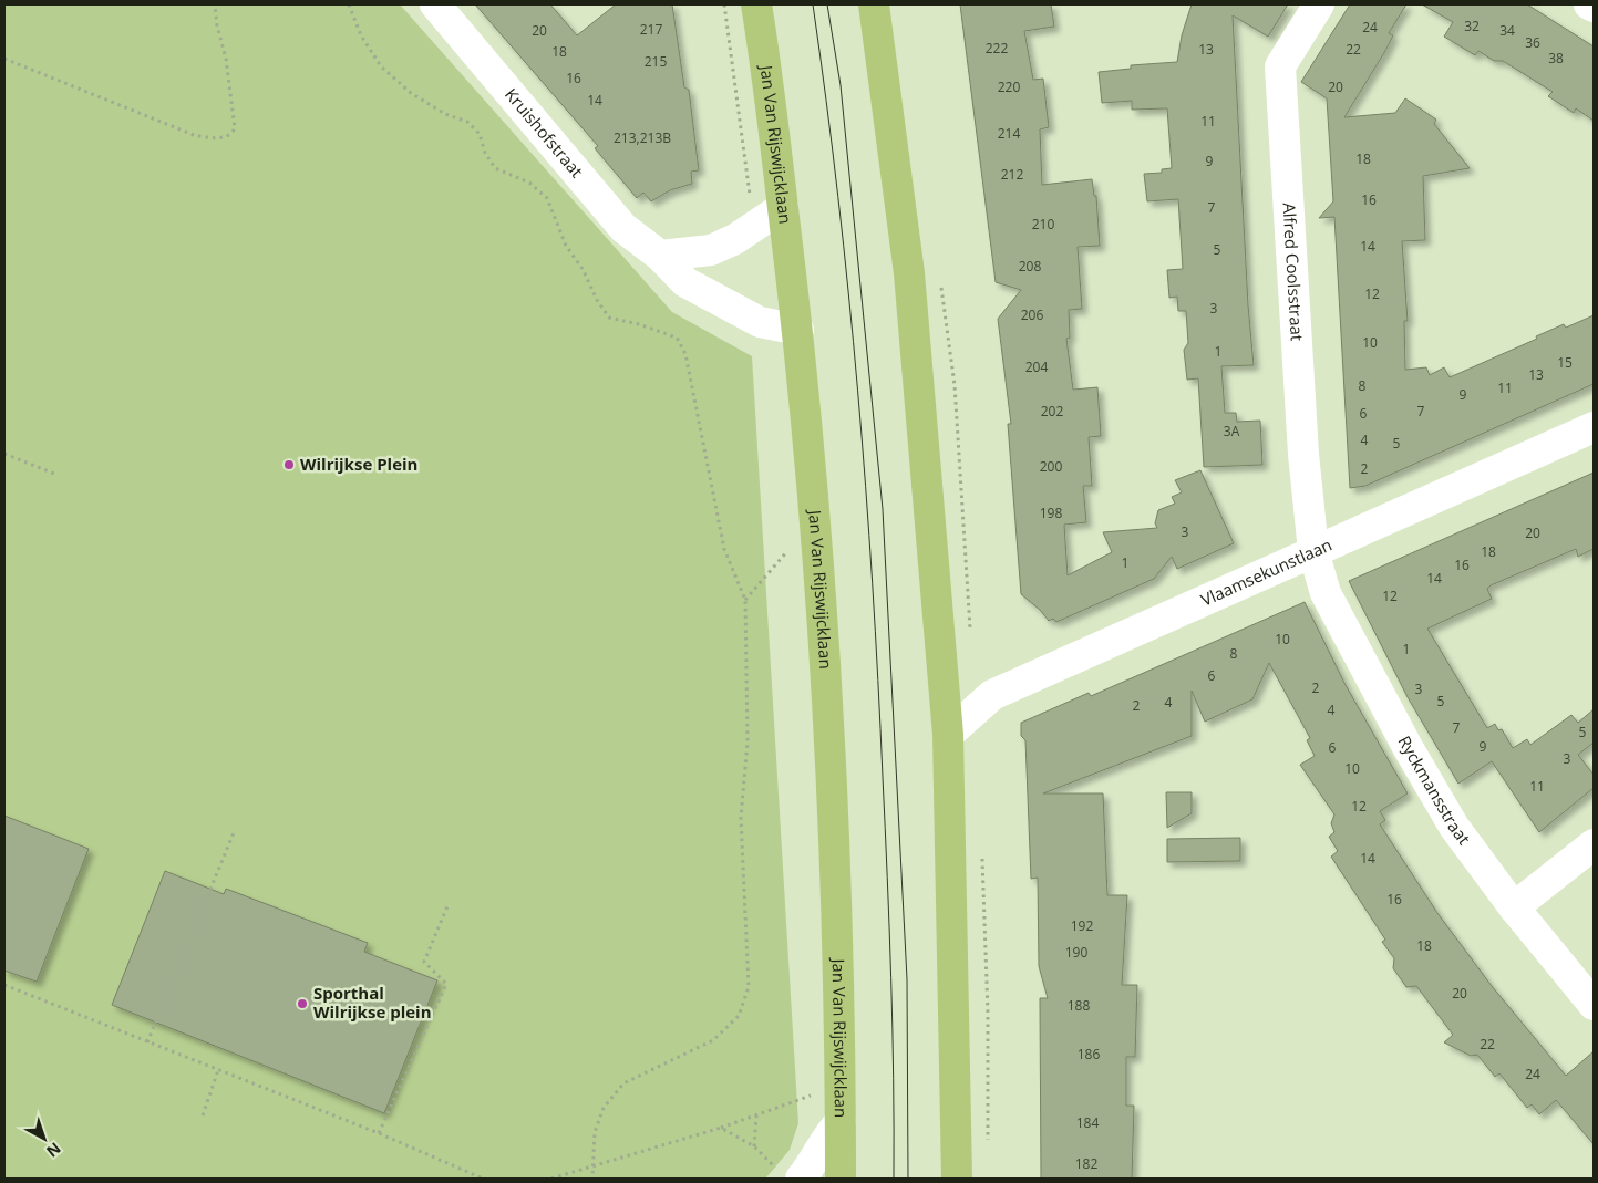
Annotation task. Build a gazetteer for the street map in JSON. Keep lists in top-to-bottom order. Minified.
{"streets":{"main road":["Jan Van Rijswijcklaan"],"street":["Kruishofstraat","Alfred Coolsstraat","Vlaamsekunstlaan","Ryckmansstraat"]},"crossings":[["Kruishofstraat","Jan Van Rijswijcklaan"],["Alfred Coolsstraat","Vlaamsekunstlaan"],["Alfred Coolsstraat","Ryckmansstraat"],["Vlaamsekunstlaan","Ryckmansstraat"]],"places":["Wilrijkse Plein","Sporthal Wilrijkse plein"],"house_numbers":["32","24","217","20","34","36","222","13","22","18","38","215","16","220","20","14","11","214","213,213B","18","9","212","16","7","210","14","5","208","12","3","206","10","1","15","204","13","8","11","9","202","7","6","3A","4","5","200","2","198","3","20","18","1","16","14","12","10","1","8","6","2","3","5","4","2","4","7","5","9","6","3","10","11","12","14","16","192","18","190","20","188","22","186","24","184","182"],"north":"bottom right"}
